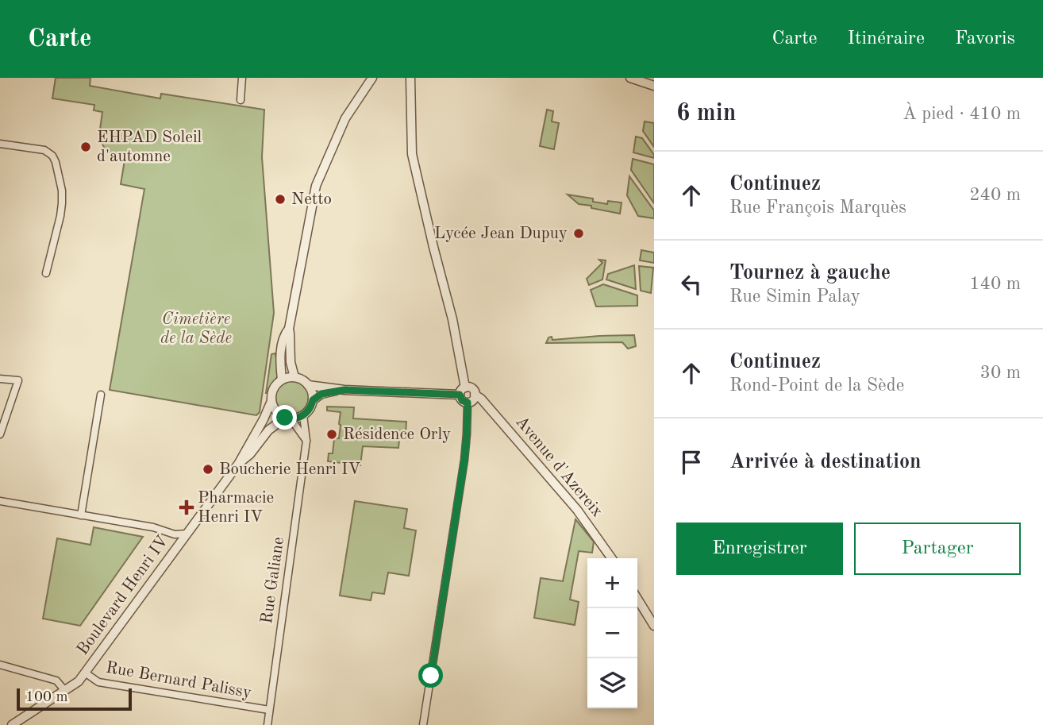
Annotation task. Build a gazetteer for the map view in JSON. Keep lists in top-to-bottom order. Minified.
{"streets":{"street":["Avenue d'Azereix","Rue Galiane","Boulevard Henri IV","Rue Bernard Palissy"]},"crossings":[["Rue Galiane","Boulevard Henri IV"],["Rue Galiane","Rue Bernard Palissy"],["Boulevard Henri IV","Rue Bernard Palissy"]],"parks":["Cimetière de la Sède"],"places":{"other":["EHPAD Soleil d'automne","Netto","Lycée Jean Dupuy","Résidence Orly","Boucherie Henri IV"],"health":["Pharmacie Henri IV"]},"scale_bar":"100 m","page":{"header":"Carte","nav":["Carte","Itinéraire","Favoris"],"heading":["6 min","À pied · 410 m"],"list":[["Continuez","Rue François Marquès","240 m"],["Tournez à gauche","Rue Simin Palay","140 m"],["Continuez","Rond-Point de la Sède","30 m"],"Arrivée à destination"],"buttons":["Enregistrer","Partager"],"map_buttons":["+","−"],"scale":"100 m"}}
